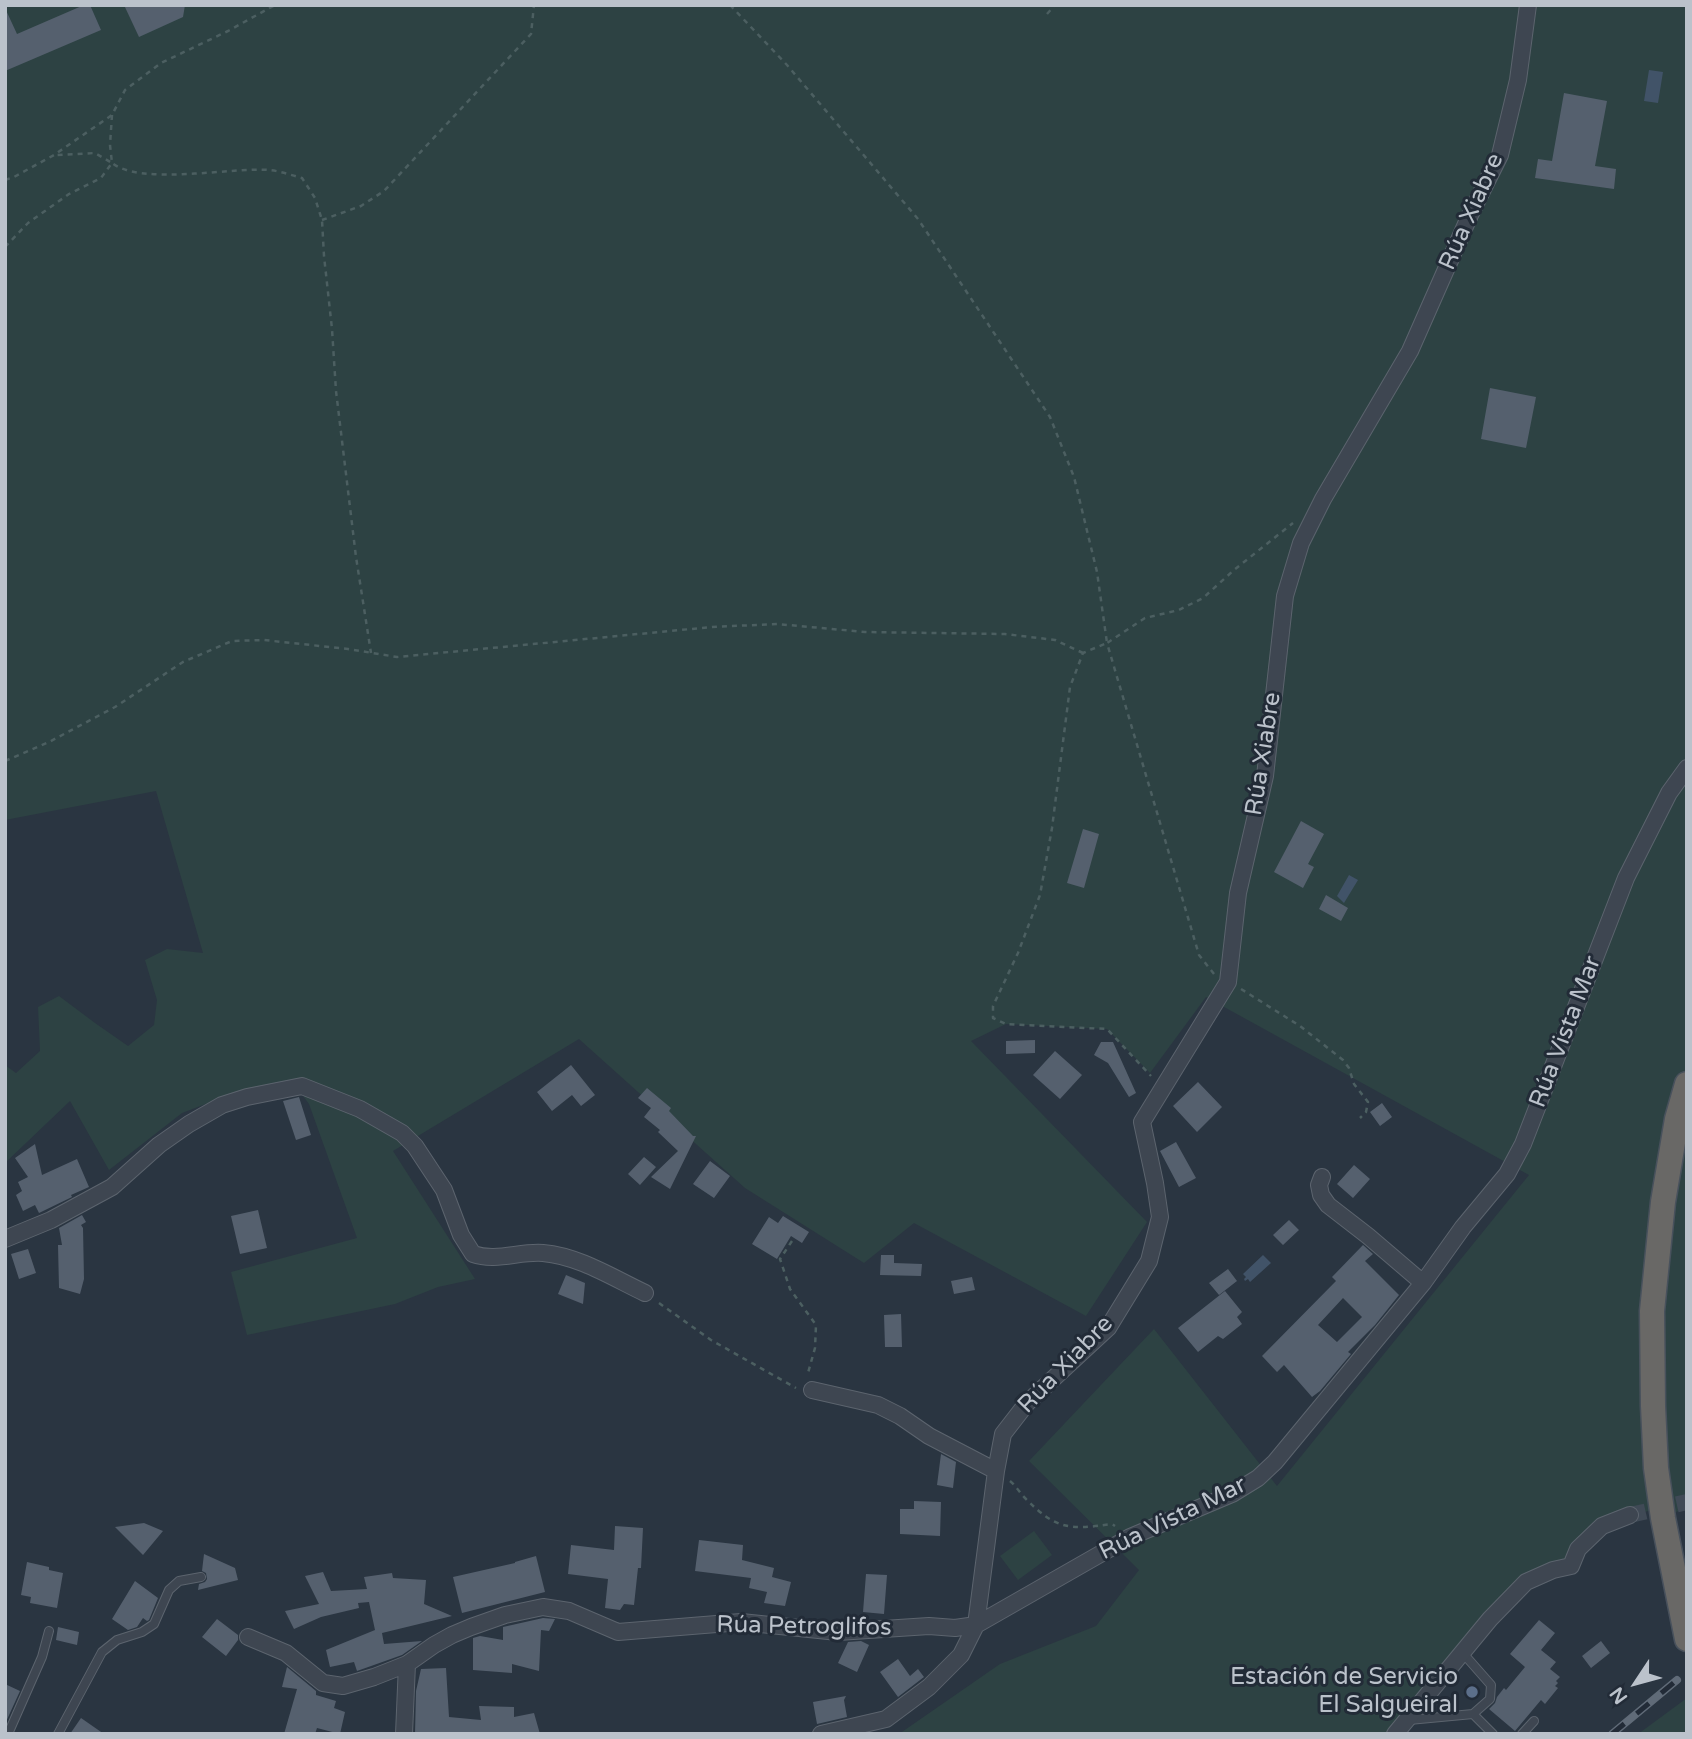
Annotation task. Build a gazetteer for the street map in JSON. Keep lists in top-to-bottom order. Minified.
{"streets":{"street":["Rúa Xiabre","Rúa Vista Mar","Rúa Petroglifos"]},"crossings":[["Rúa Xiabre","Rúa Vista Mar"],["Rúa Xiabre","Rúa Petroglifos"],["Rúa Vista Mar","Rúa Petroglifos"]],"places":["Estación de Servicio El Salgueiral"],"north":"bottom left"}
